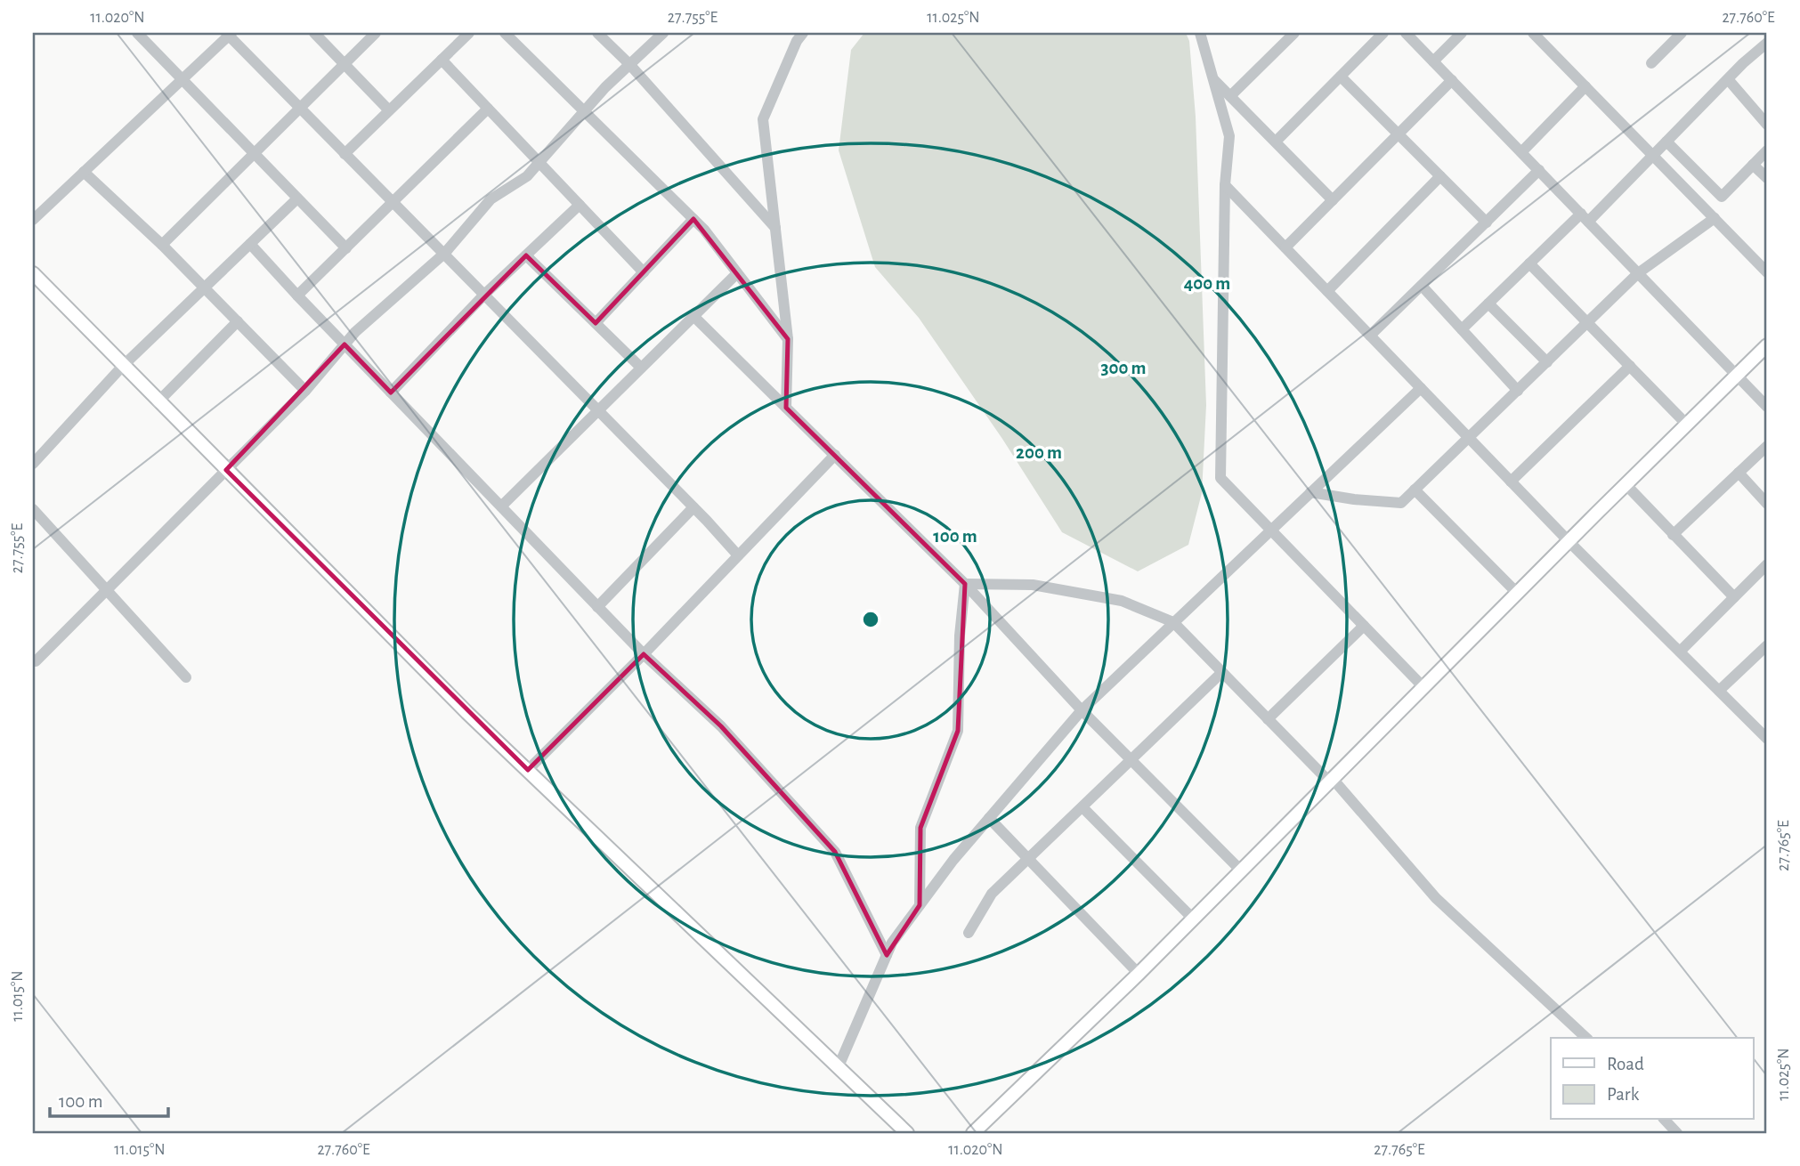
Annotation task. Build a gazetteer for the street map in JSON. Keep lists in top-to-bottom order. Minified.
{"legend":["Road","Park"],"scale_bar":"100 m","coordinates":["11.020°N","27.755°E","11.025°N","27.760°E","27.765°E","11.015°N"],"rings":["400 m","300 m","200 m","100 m"]}
